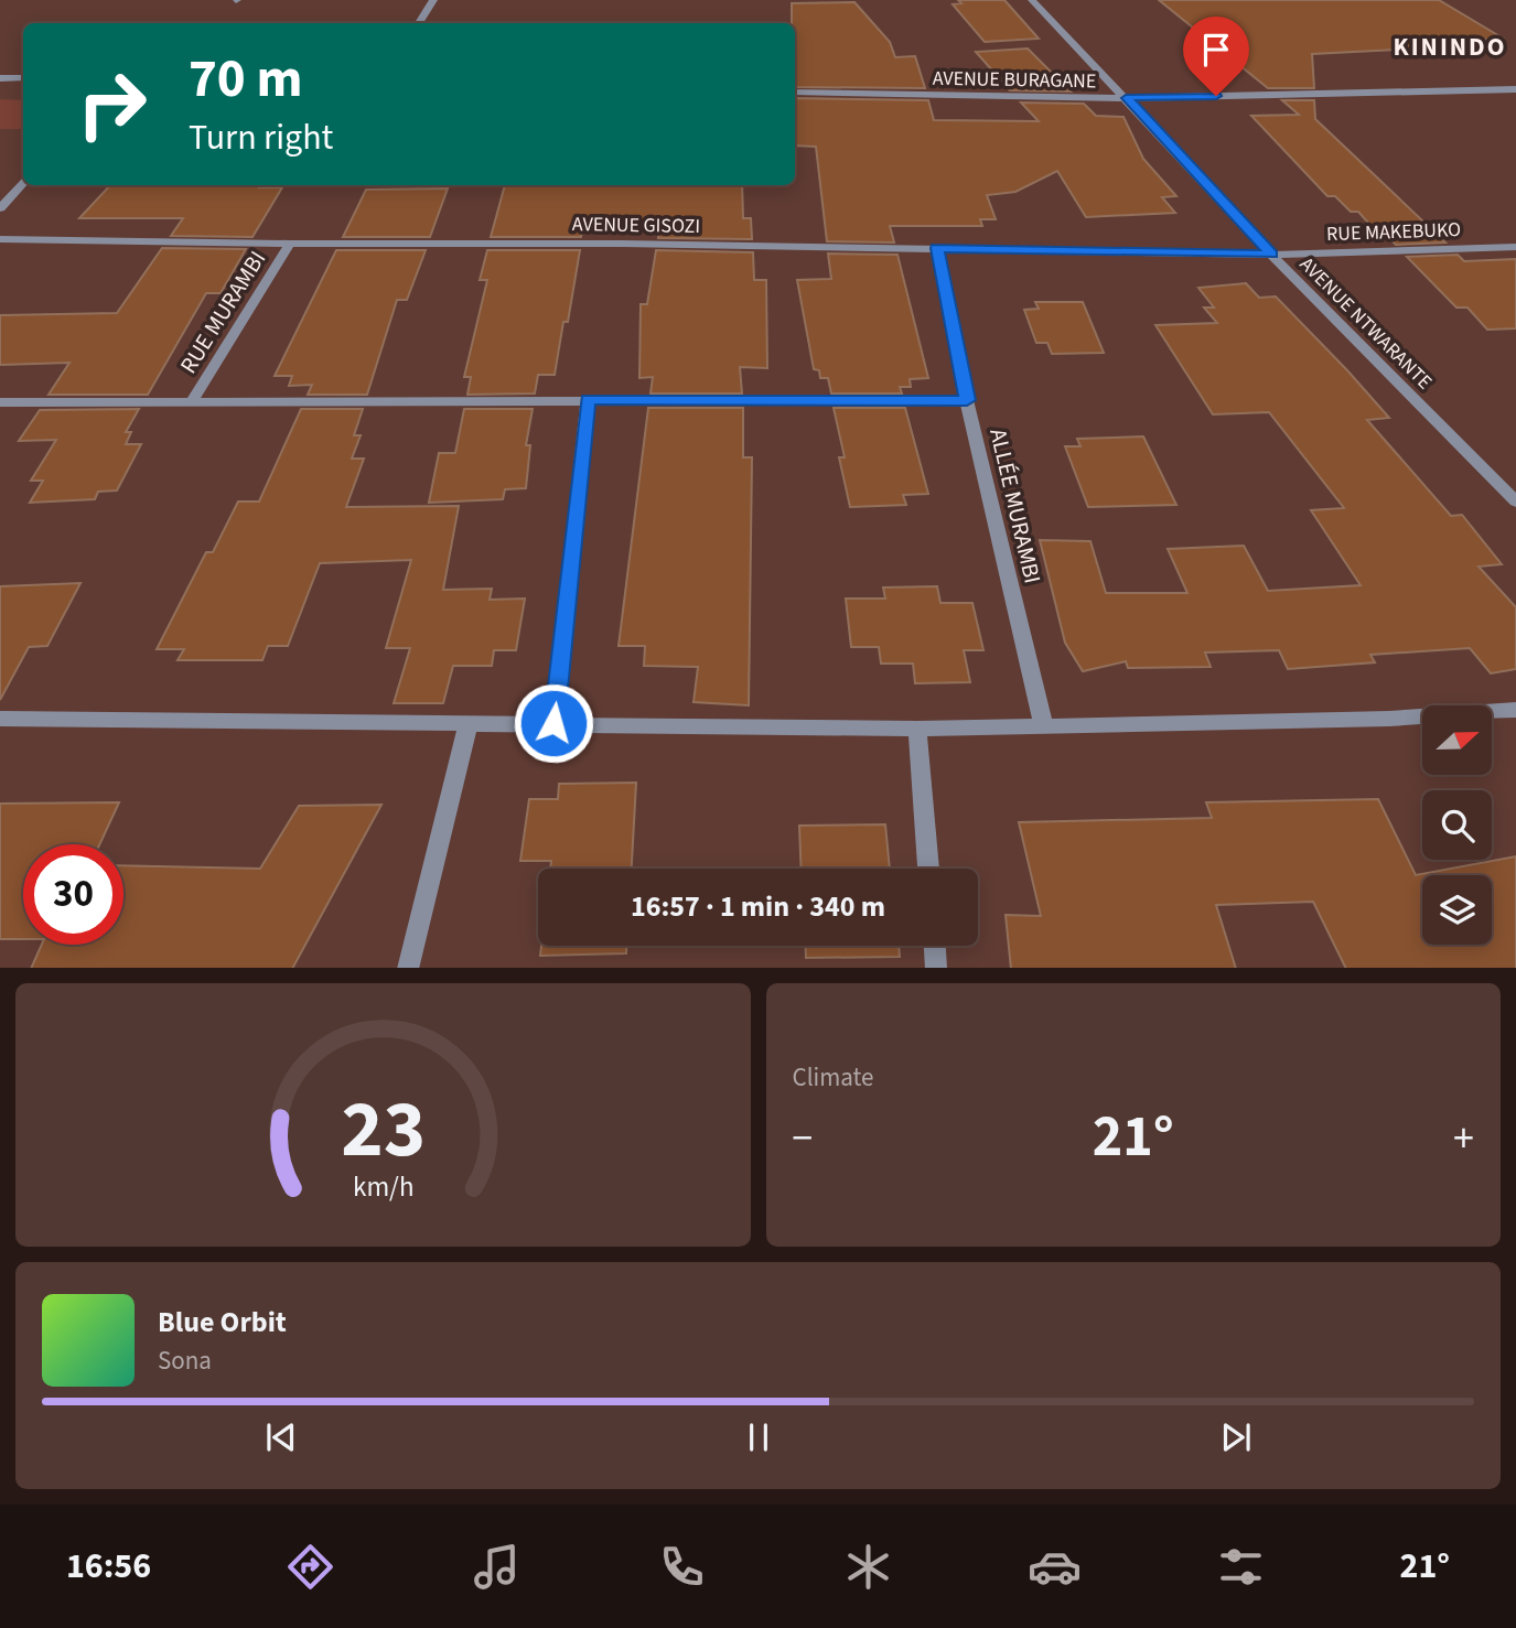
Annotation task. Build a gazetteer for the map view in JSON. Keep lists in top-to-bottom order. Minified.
{"streets":{"street":["AVENUE BURAGANE","AVENUE GISOZI","RUE MAKEBUKO","RUE MURAMBI","AVENUE NTWARANTE","ALLÉE MURAMBI"]},"crossings":[["AVENUE BURAGANE","AVENUE NTWARANTE"],["AVENUE GISOZI","RUE MAKEBUKO"],["AVENUE GISOZI","RUE MURAMBI"],["AVENUE GISOZI","AVENUE NTWARANTE"],["AVENUE GISOZI","ALLÉE MURAMBI"],["RUE MAKEBUKO","AVENUE NTWARANTE"]],"districts":["KININDO"],"north":"right","page":{"turn":["70 m","Turn right"],"limit":"30","trip":"16:57 · 1 min · 340 m","tile":"Climate","heat":["−","21°","+"],"song":["Blue Orbit","Sona"],"tabs":["16:56","21°"],"gauge":["23","km/h"]}}
